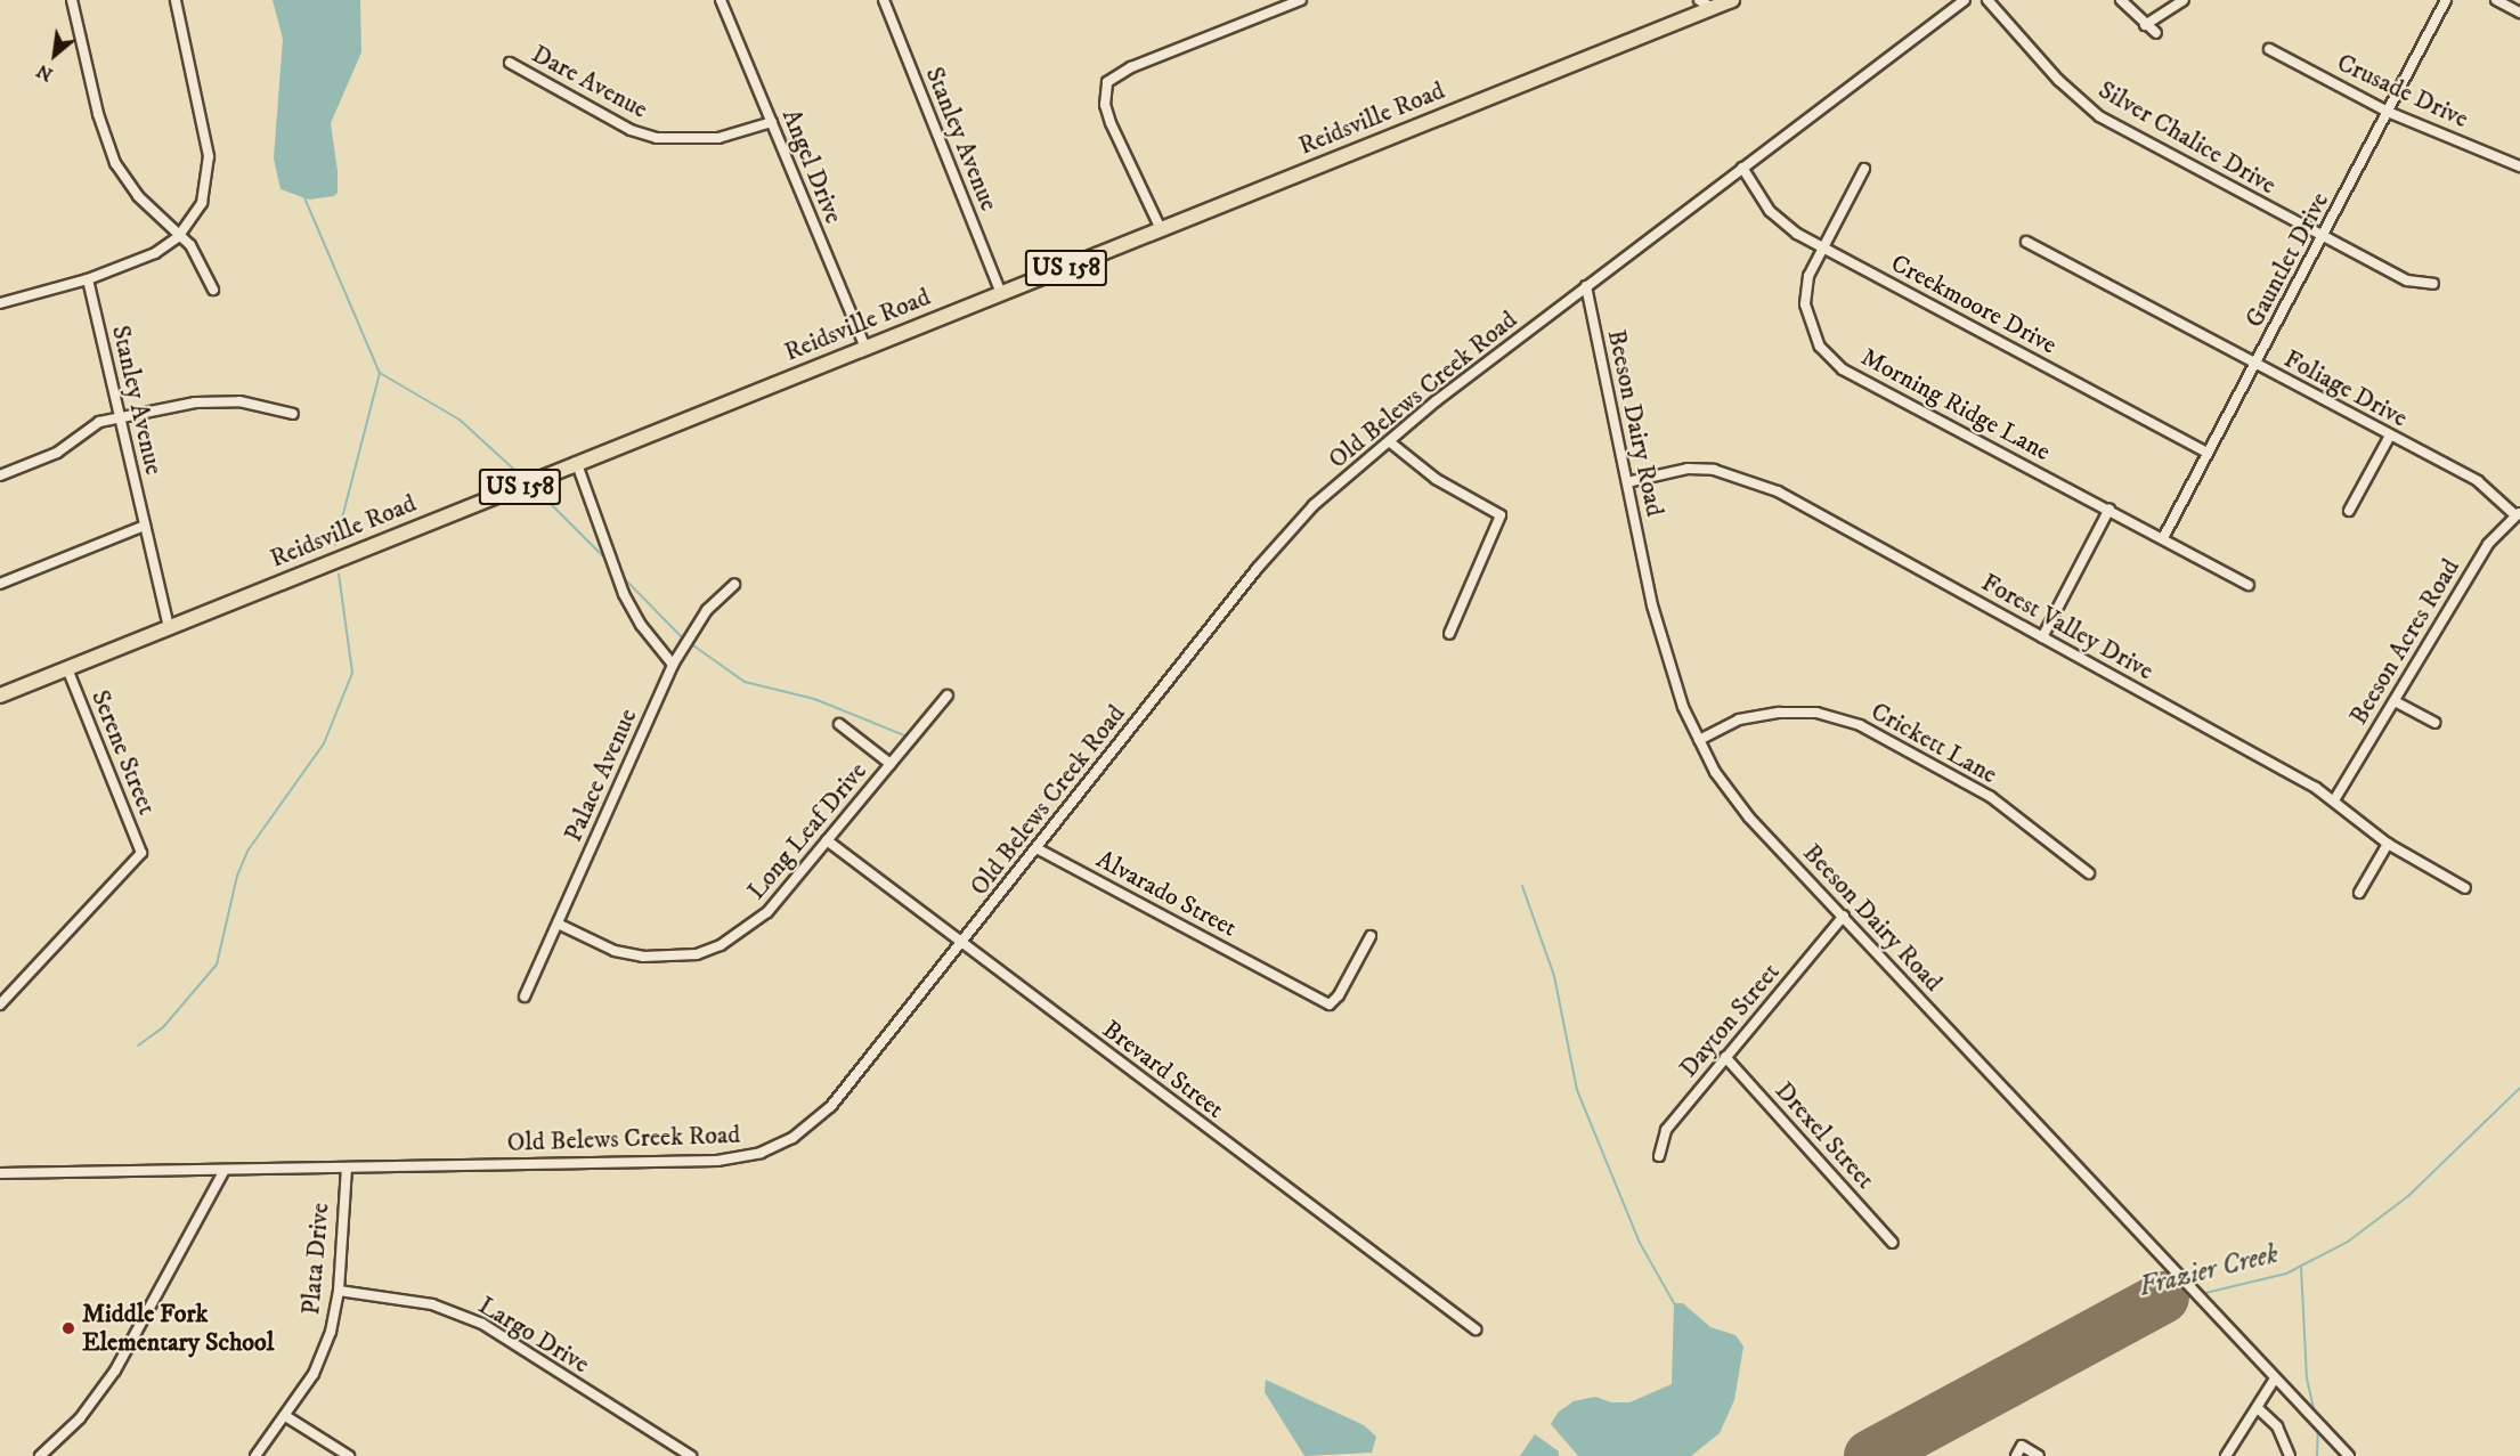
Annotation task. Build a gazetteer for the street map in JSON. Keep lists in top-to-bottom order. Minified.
{"streets":{"highway":["Reidsville Road","US 158"],"street":["Dare Avenue","Crusade Drive","Silver Chalice Drive","Stanley Avenue","Angel Drive","Gauntlet Drive","Creekmoore Drive","Foliage Drive","Old Belews Creek Road","Morning Ridge Lane","Beeson Dairy Road","Forest Valley Drive","Beeson Acres Road","Crickett Lane","Serene Street","Palace Avenue","Long Leaf Drive","Alvarado Street","Dayton Street","Brevard Street","Drexel Street","Plata Drive","Largo Drive"]},"crossings":[["Dare Avenue","Angel Drive"],["Crusade Drive","Gauntlet Drive"],["Reidsville Road","Stanley Avenue"],["Reidsville Road","Angel Drive"],["Reidsville Road","Serene Street"],["Silver Chalice Drive","Gauntlet Drive"],["Gauntlet Drive","Creekmoore Drive"],["Gauntlet Drive","Foliage Drive"],["Gauntlet Drive","Morning Ridge Lane"],["Creekmoore Drive","Old Belews Creek Road"],["Creekmoore Drive","Morning Ridge Lane"],["Foliage Drive","Beeson Acres Road"],["Old Belews Creek Road","Beeson Dairy Road"],["Old Belews Creek Road","Alvarado Street"],["Old Belews Creek Road","Brevard Street"],["Old Belews Creek Road","Plata Drive"],["Beeson Dairy Road","Forest Valley Drive"],["Beeson Dairy Road","Crickett Lane"],["Beeson Dairy Road","Dayton Street"],["Forest Valley Drive","Beeson Acres Road"],["Palace Avenue","Long Leaf Drive"],["Long Leaf Drive","Brevard Street"],["Dayton Street","Drexel Street"],["Plata Drive","Largo Drive"]],"water":["Frazier Creek"],"places":["Middle Fork Elementary School"],"north":"bottom left"}
